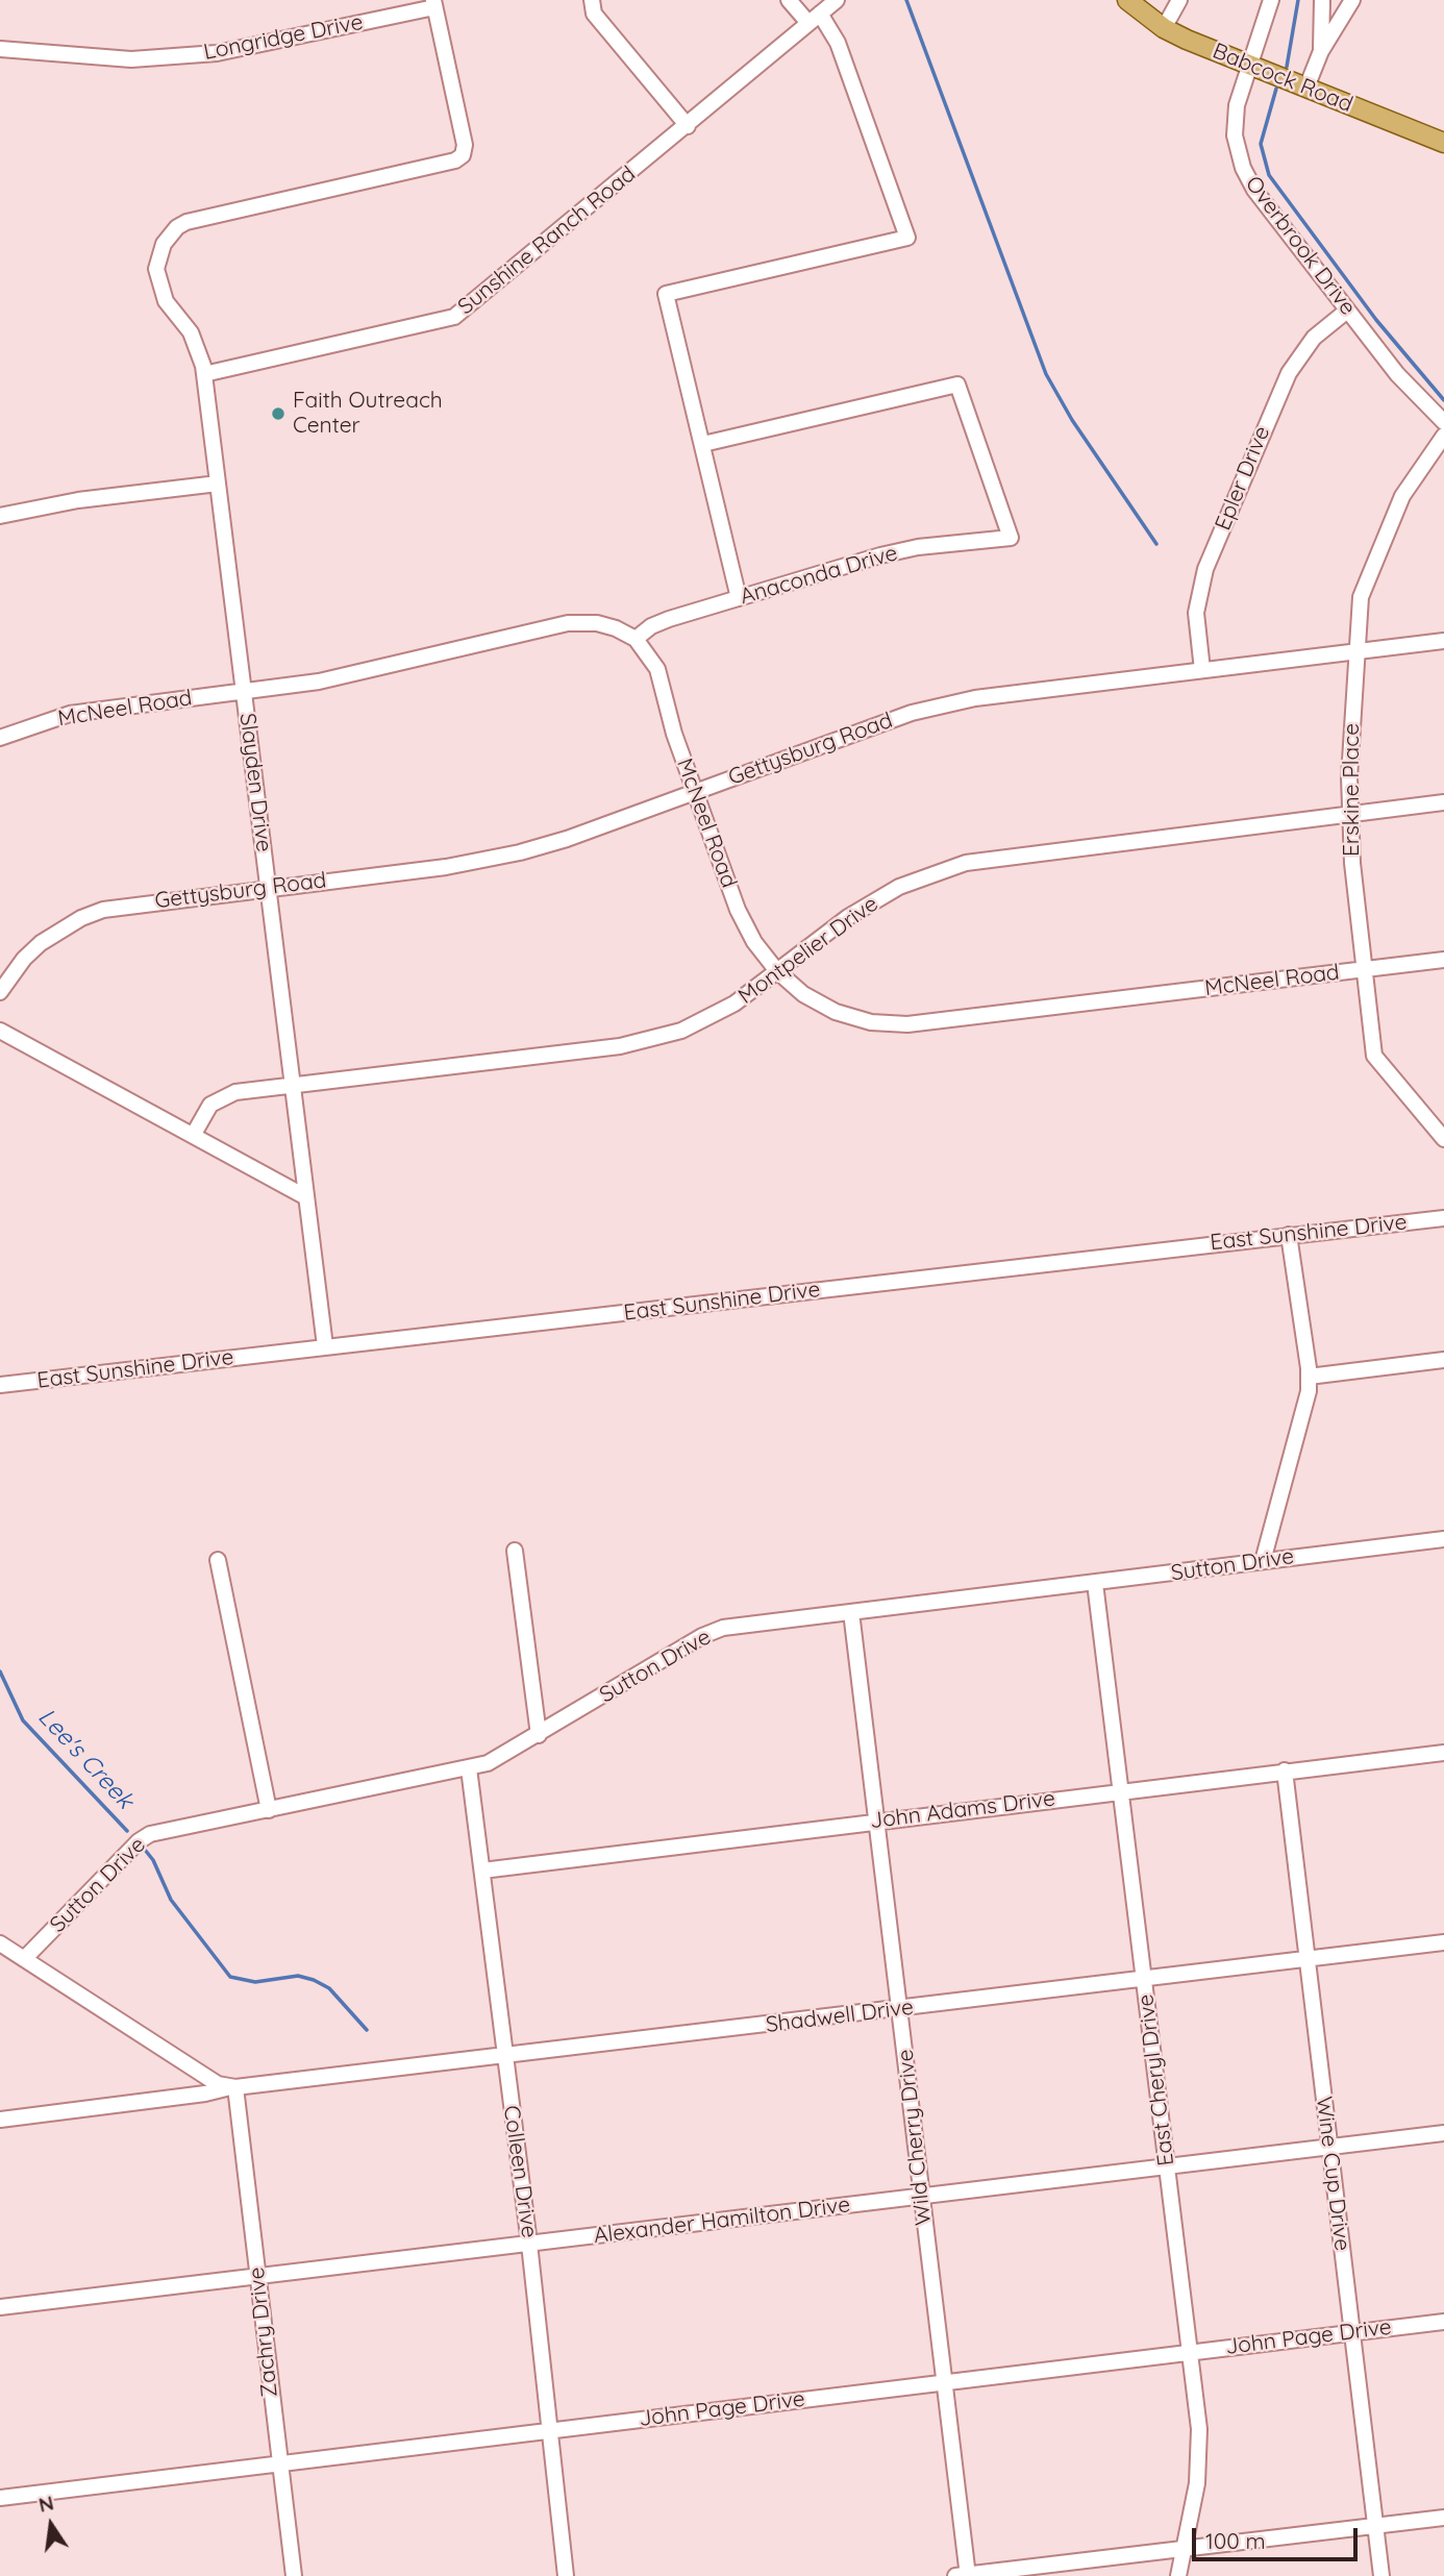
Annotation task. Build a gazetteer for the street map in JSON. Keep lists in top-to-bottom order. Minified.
{"streets":{"main road":["Babcock Road"],"street":["Longridge Drive","Sunshine Ranch Road","Overbrook Drive","Epler Drive","Anaconda Drive","McNeel Road","Gettysburg Road","Slayden Drive","Erskine Place","Montpelier Drive","East Sunshine Drive","Sutton Drive","John Adams Drive","Shadwell Drive","East Cheryl Drive","Wild Cherry Drive","Colleen Drive","Wine Cup Drive","Alexander Hamilton Drive","Zachry Drive","John Page Drive"]},"crossings":[["Longridge Drive","Slayden Drive"],["Babcock Road","Overbrook Drive"],["Sunshine Ranch Road","Slayden Drive"],["Overbrook Drive","Epler Drive"],["Epler Drive","Gettysburg Road"],["Anaconda Drive","McNeel Road"],["McNeel Road","Gettysburg Road"],["McNeel Road","Slayden Drive"],["McNeel Road","Erskine Place"],["McNeel Road","Montpelier Drive"],["Gettysburg Road","Slayden Drive"],["Gettysburg Road","Erskine Place"],["Slayden Drive","Montpelier Drive"],["Slayden Drive","East Sunshine Drive"],["Erskine Place","Montpelier Drive"],["Sutton Drive","East Cheryl Drive"],["Sutton Drive","Wild Cherry Drive"],["Sutton Drive","Colleen Drive"],["John Adams Drive","East Cheryl Drive"],["John Adams Drive","Wild Cherry Drive"],["John Adams Drive","Colleen Drive"],["John Adams Drive","Wine Cup Drive"],["Shadwell Drive","East Cheryl Drive"],["Shadwell Drive","Wild Cherry Drive"],["Shadwell Drive","Colleen Drive"],["Shadwell Drive","Wine Cup Drive"],["Shadwell Drive","Zachry Drive"],["East Cheryl Drive","Alexander Hamilton Drive"],["East Cheryl Drive","John Page Drive"],["Wild Cherry Drive","Alexander Hamilton Drive"],["Wild Cherry Drive","John Page Drive"],["Colleen Drive","Alexander Hamilton Drive"],["Colleen Drive","John Page Drive"],["Wine Cup Drive","Alexander Hamilton Drive"],["Wine Cup Drive","John Page Drive"],["Alexander Hamilton Drive","Zachry Drive"],["Zachry Drive","John Page Drive"]],"water":["Lee's Creek"],"places":["Faith Outreach Center"],"scale_bar":"100 m","north":"top"}
